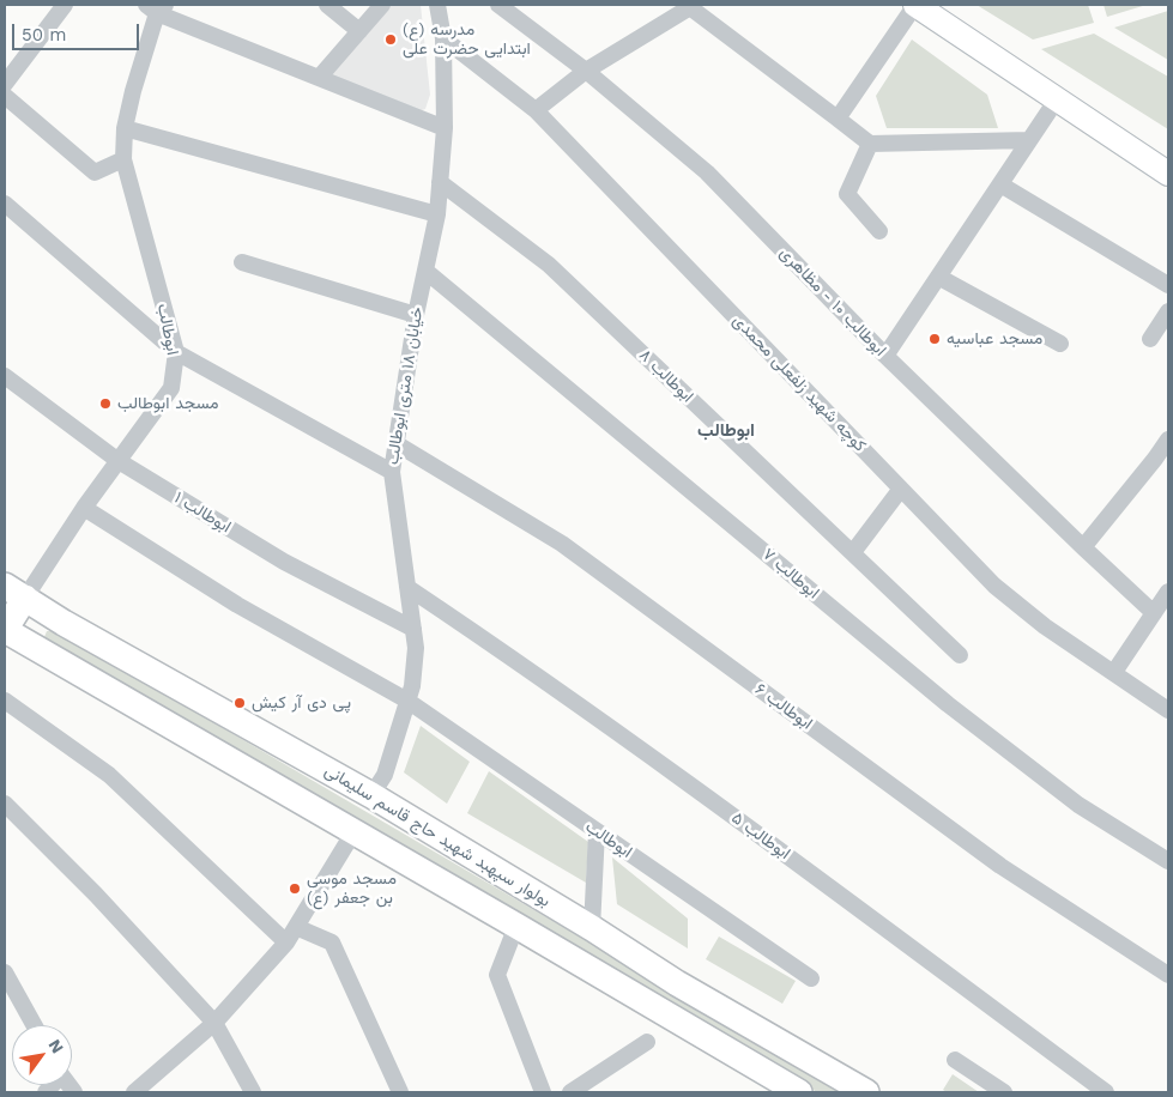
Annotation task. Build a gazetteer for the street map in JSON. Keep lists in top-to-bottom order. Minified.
{"streets":{"main road":["بولوار سپهبد شهید حاج قاسم سلیمانی"],"street":["ابوطالب ۱۰ - مظاهری","ابوطالب","ابوطالب ۸","کوچه شهید زلفعلی محمدی","خیابان ۱۸ متری ابوطالب","ابوطالب ۱","ابوطالب ۷","ابوطالب ۶","ابوطالب ۵"]},"crossings":[["ابوطالب","خیابان ۱۸ متری ابوطالب"],["ابوطالب","ابوطالب ۱"],["ابوطالب","بولوار سپهبد شهید حاج قاسم سلیمانی"],["ابوطالب ۸","خیابان ۱۸ متری ابوطالب"],["کوچه شهید زلفعلی محمدی","خیابان ۱۸ متری ابوطالب"],["خیابان ۱۸ متری ابوطالب","ابوطالب ۱"],["خیابان ۱۸ متری ابوطالب","ابوطالب ۷"],["خیابان ۱۸ متری ابوطالب","ابوطالب ۶"],["خیابان ۱۸ متری ابوطالب","بولوار سپهبد شهید حاج قاسم سلیمانی"],["خیابان ۱۸ متری ابوطالب","ابوطالب ۵"]],"districts":["ابوطالب"],"places":["(ع) مدرسه ابتدایی حضرت علی","مسجد عباسیه","مسجد ابوطالب","پی دی آر کیش","مسجد موسی بن جعفر (ع)"],"scale_bar":"50 m","north":"top right"}
